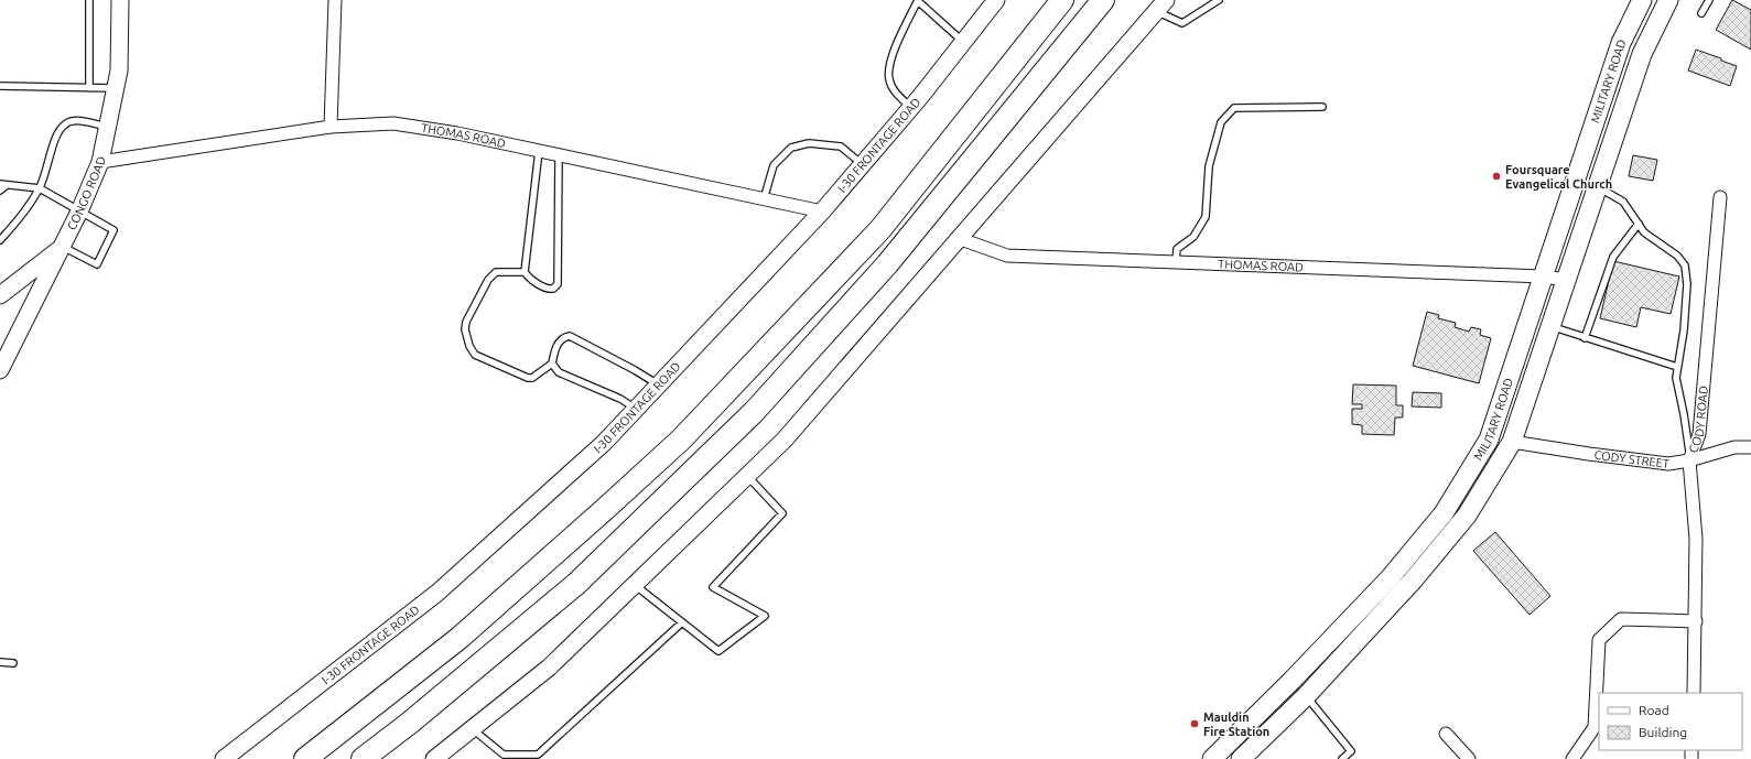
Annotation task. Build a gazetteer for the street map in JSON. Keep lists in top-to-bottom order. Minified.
{"streets":{"main road":["MILITARY ROAD","I-30 FRONTAGE ROAD","CONGO ROAD"],"street":["THOMAS ROAD","CODY ROAD","CODY STREET"]},"crossings":[["MILITARY ROAD","THOMAS ROAD"],["MILITARY ROAD","CODY STREET"],["THOMAS ROAD","I-30 FRONTAGE ROAD"],["THOMAS ROAD","CONGO ROAD"],["CODY ROAD","CODY STREET"]],"places":["Foursquare Evangelical Church","Mauldin Fire Station"],"legend":["Road","Building"]}
